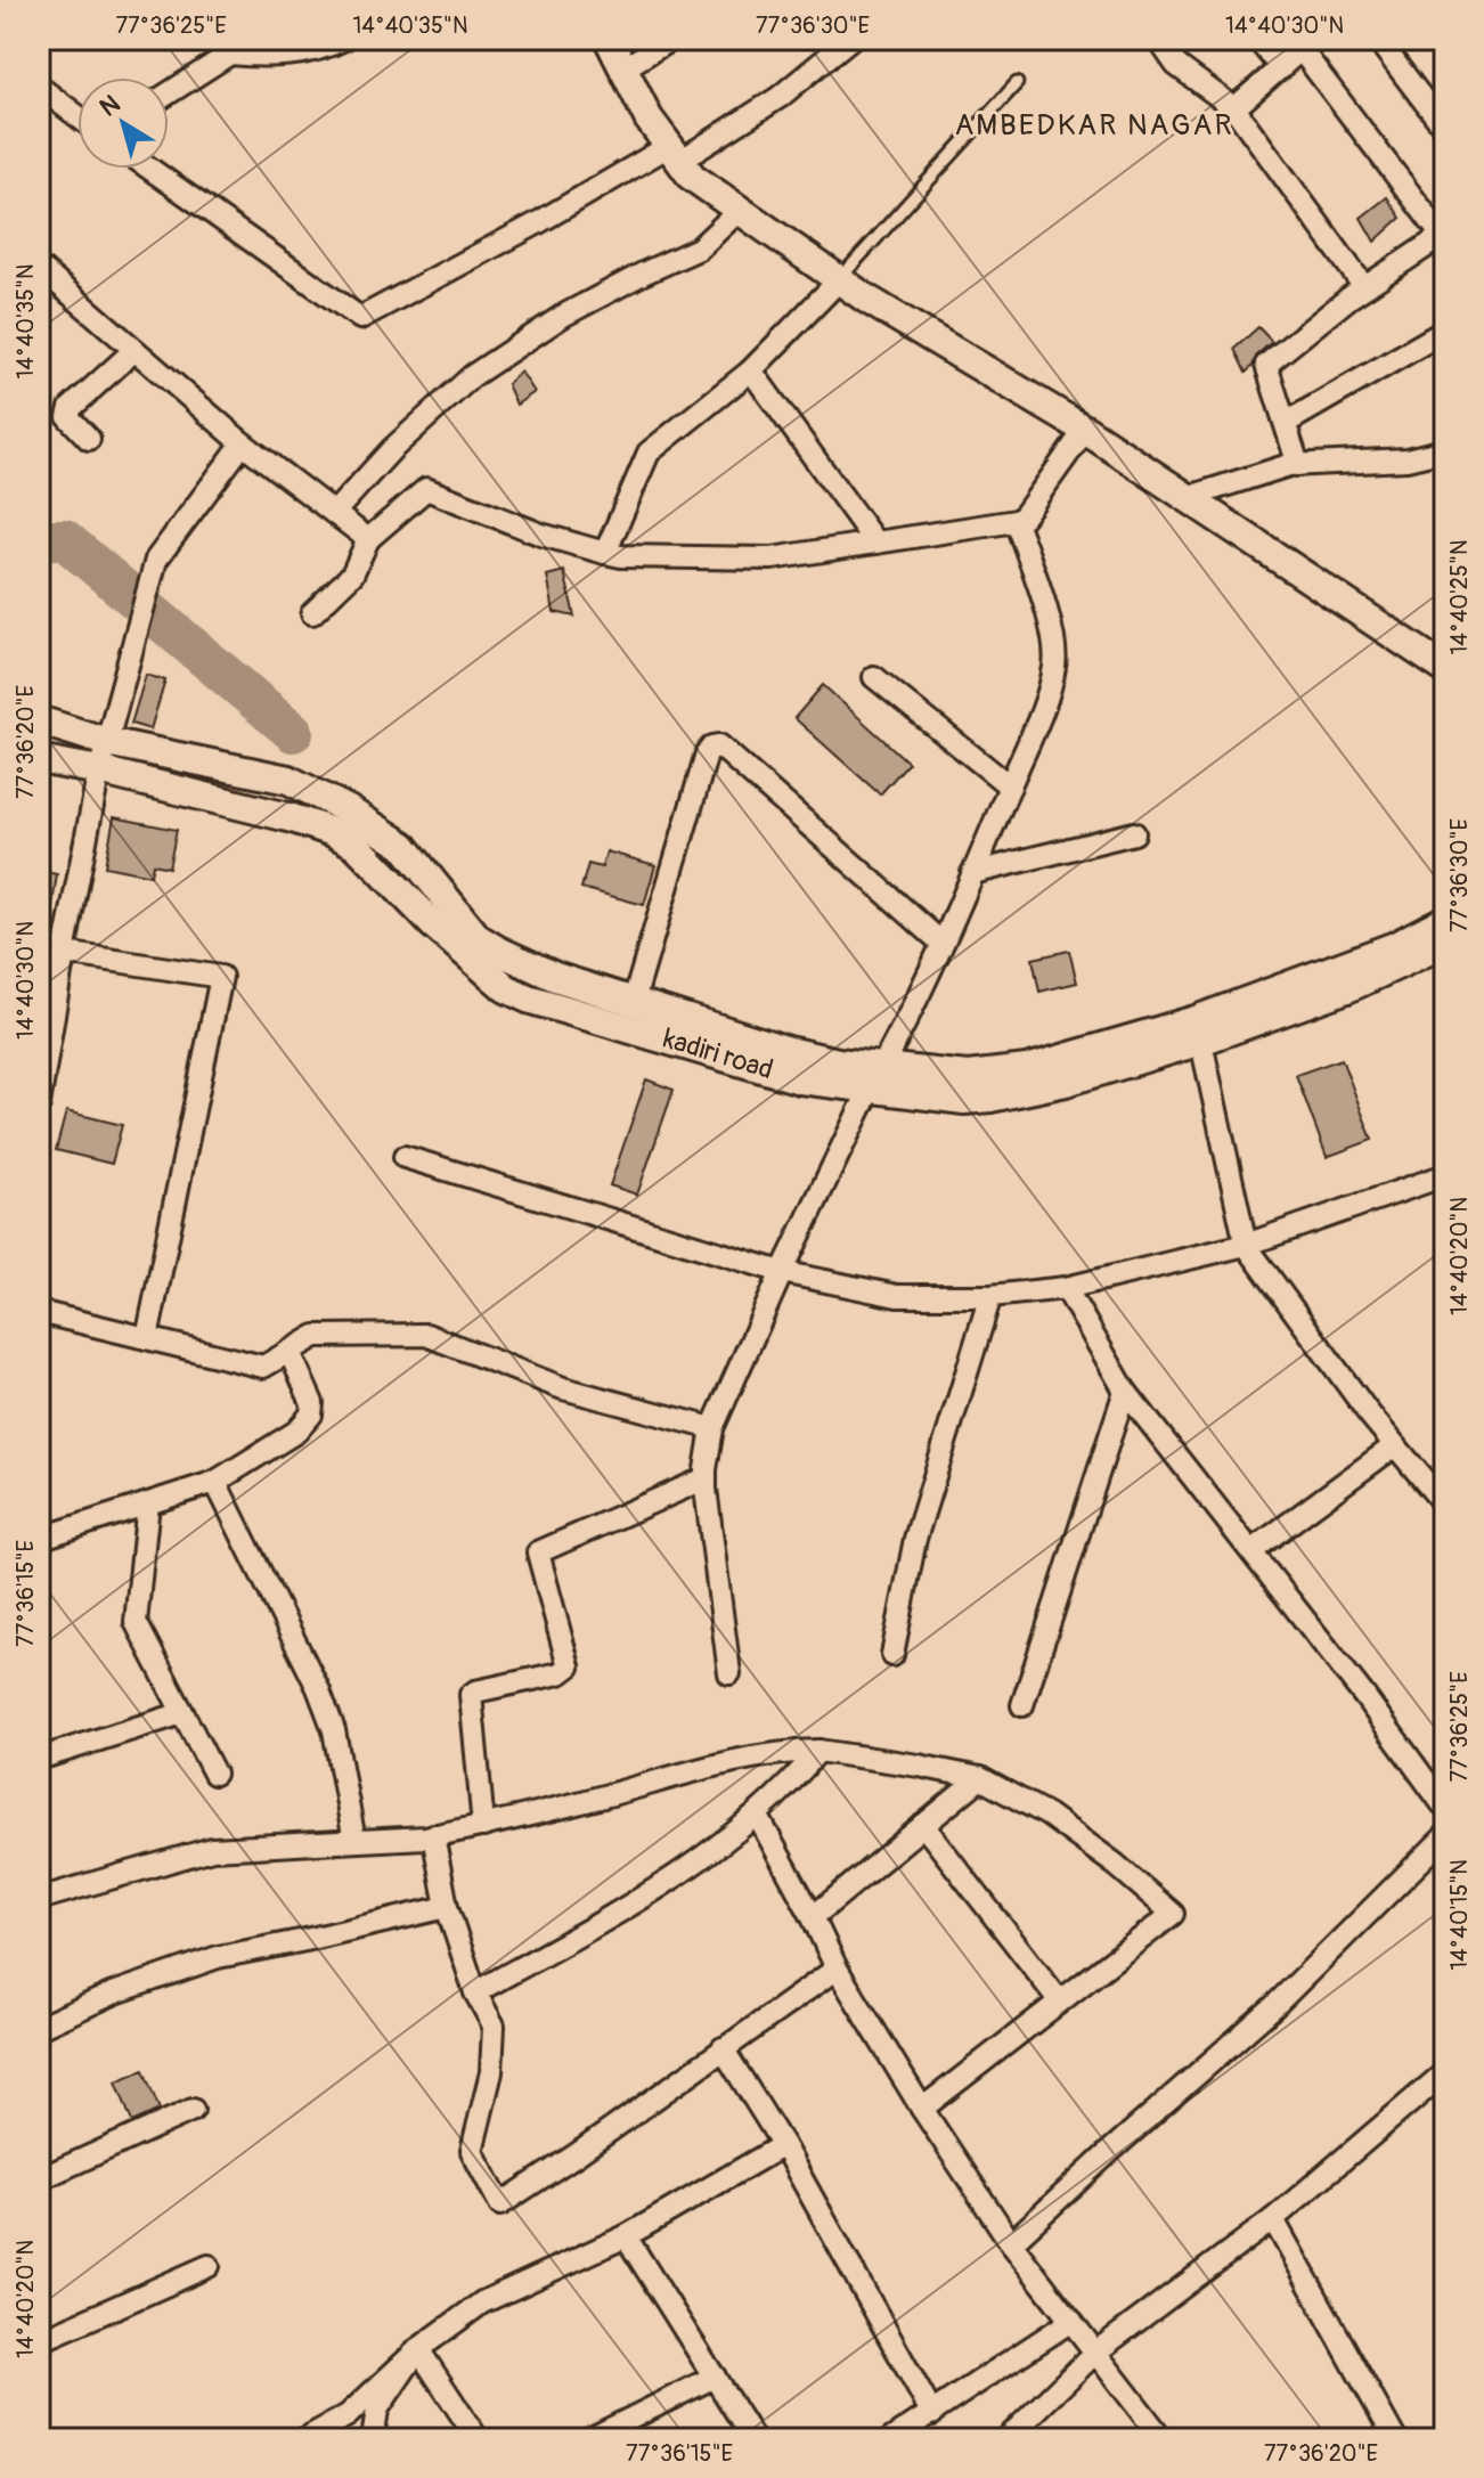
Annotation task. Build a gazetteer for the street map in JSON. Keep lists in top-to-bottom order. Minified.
{"streets":{"main road":["kadiri road"]},"districts":["AMBEDKAR NAGAR"],"north":"top left","coordinates":["77°36'25\"E","14°40'35\"N","77°36'30\"E","14°40'30\"N","14°40'25\"N","77°36'20\"E","14°40'20\"N","77°36'15\"E","14°40'15\"N"]}
